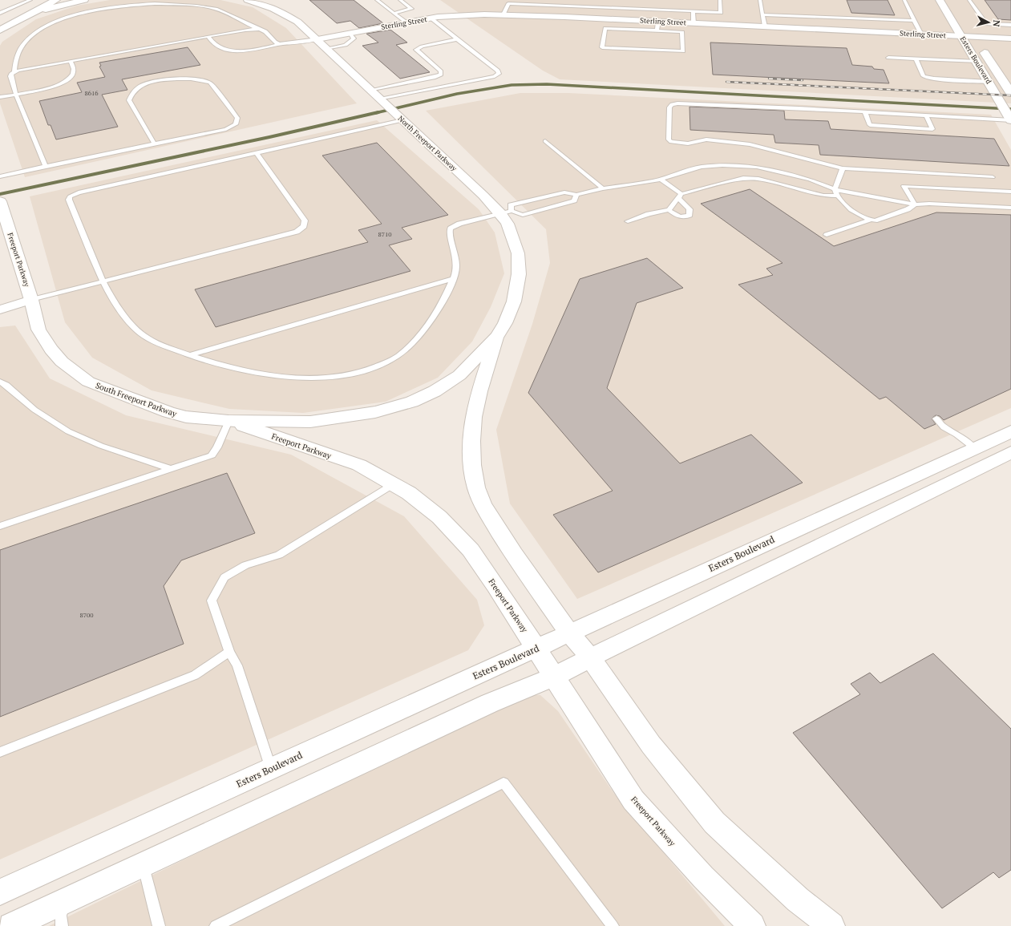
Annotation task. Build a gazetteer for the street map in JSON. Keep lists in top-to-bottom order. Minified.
{"streets":{"main road":["Esters Boulevard","North Freeport Parkway","Freeport Parkway","South Freeport Parkway"],"street":["Sterling Street"]},"crossings":[["Sterling Street","Esters Boulevard"],["Sterling Street","North Freeport Parkway"],["Esters Boulevard","Freeport Parkway"],["Freeport Parkway","South Freeport Parkway"]],"house_numbers":["8616","8710","8700"],"north":"right"}
